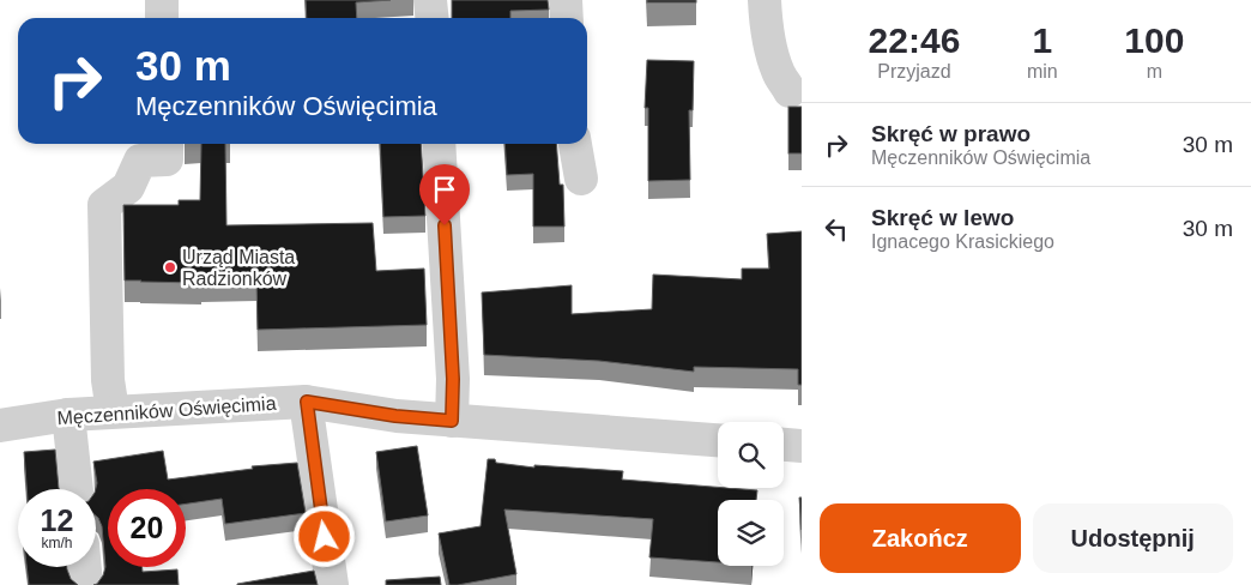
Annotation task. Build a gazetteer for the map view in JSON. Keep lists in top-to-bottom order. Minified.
{"streets":{"street":["Męczenników Oświęcimia"]},"places":["Urząd Miasta Radzionków"],"page":{"eta":["22:46","Przyjazd","1","min","100","m"],"turn":["30 m","Męczenników Oświęcimia"],"list":[{"name":"Skręć w prawo","note":"Męczenników Oświęcimia","value":"30 m"},{"name":"Skręć w lewo","note":"Ignacego Krasickiego","value":"30 m"}],"speed":"12 km/h","limit":"20","buttons":["Zakończ","Udostępnij"]}}
